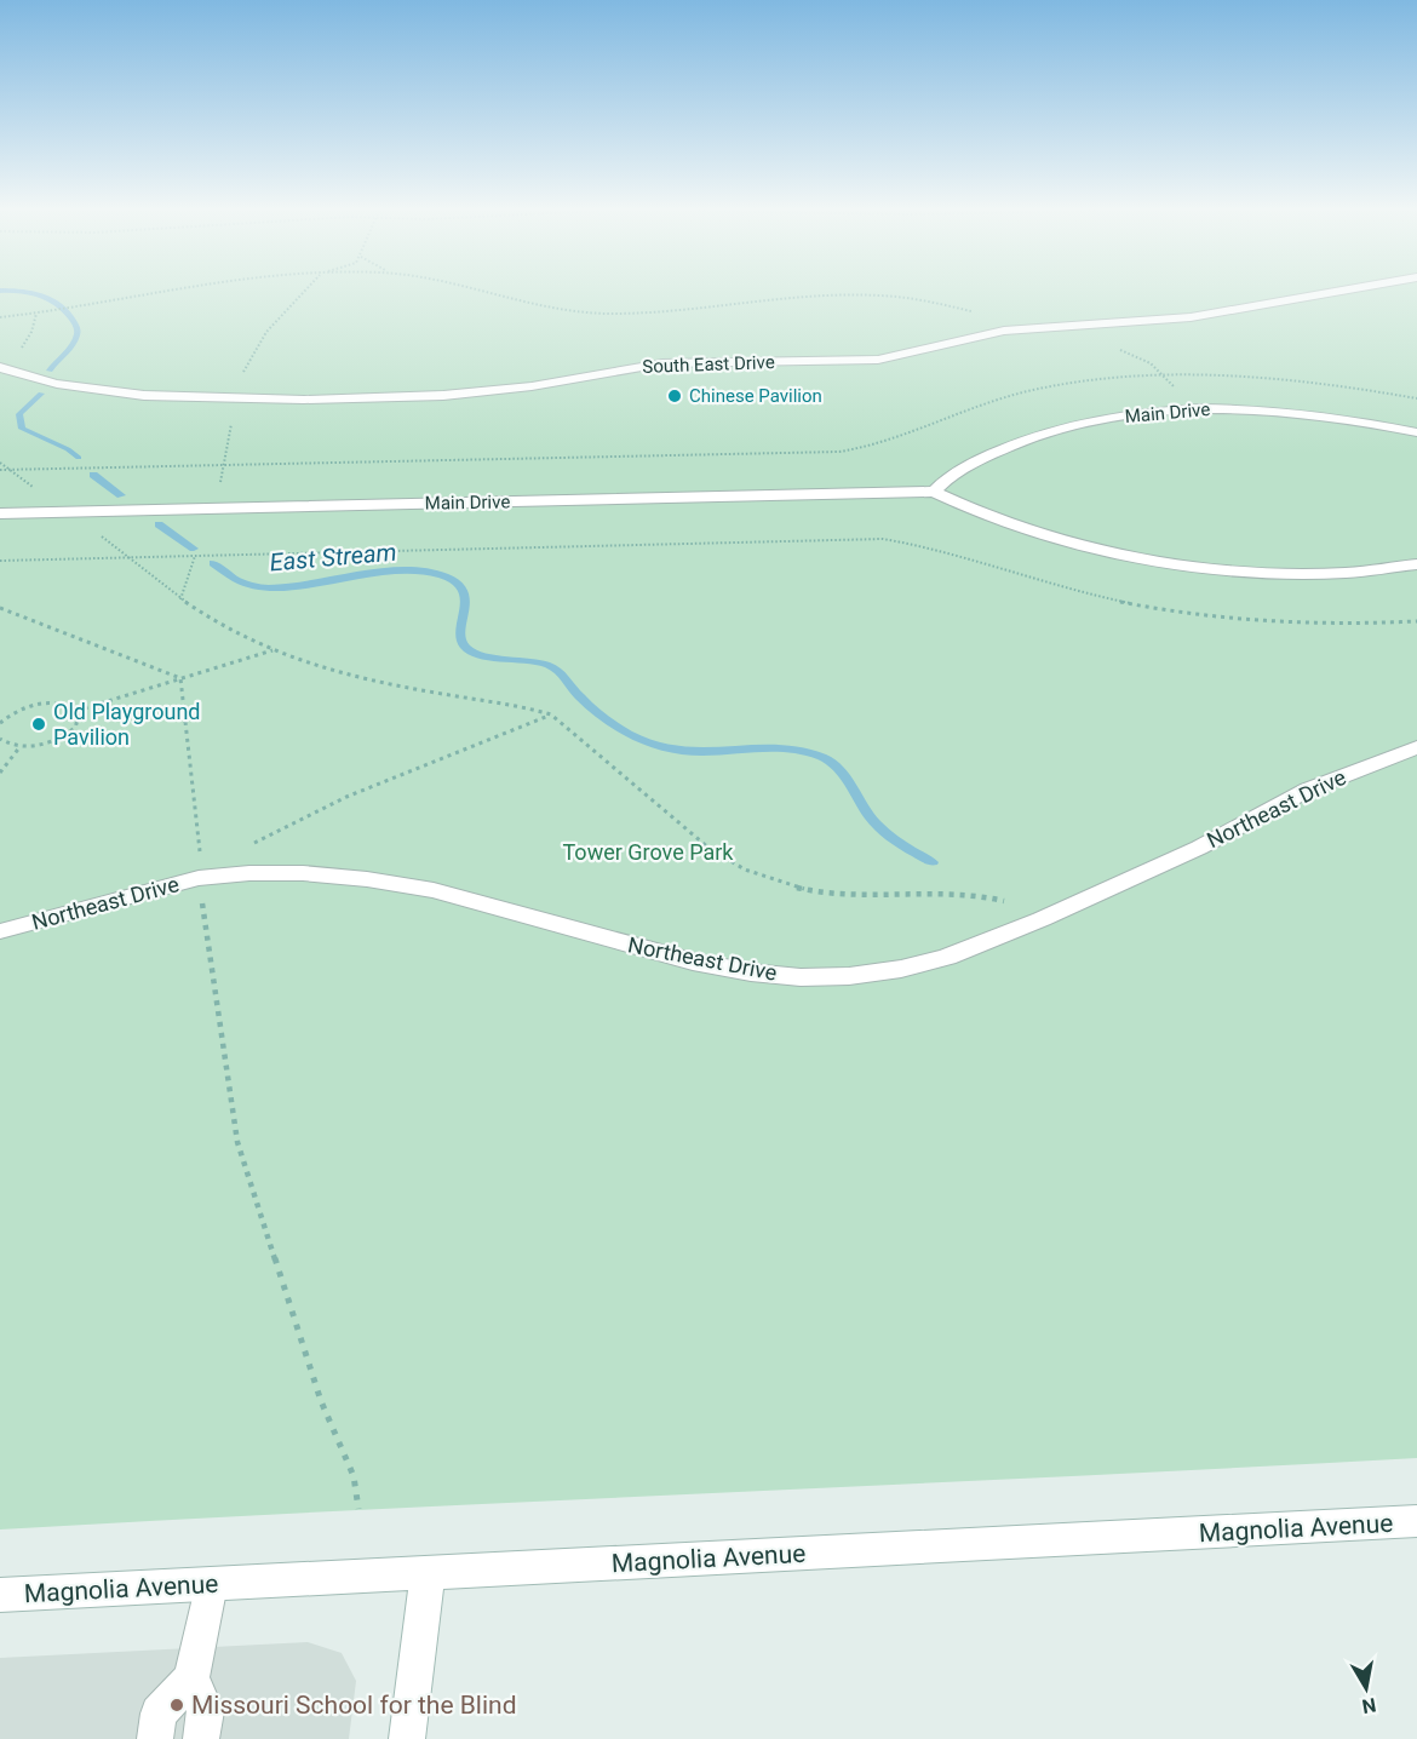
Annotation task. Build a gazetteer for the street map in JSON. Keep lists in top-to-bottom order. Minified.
{"streets":{"street":["South East Drive","Main Drive","Northeast Drive","Magnolia Avenue"]},"water":["East Stream"],"parks":["Tower Grove Park"],"places":["Chinese Pavilion","Old Playground Pavilion","Missouri School for the Blind"],"north":"bottom"}
